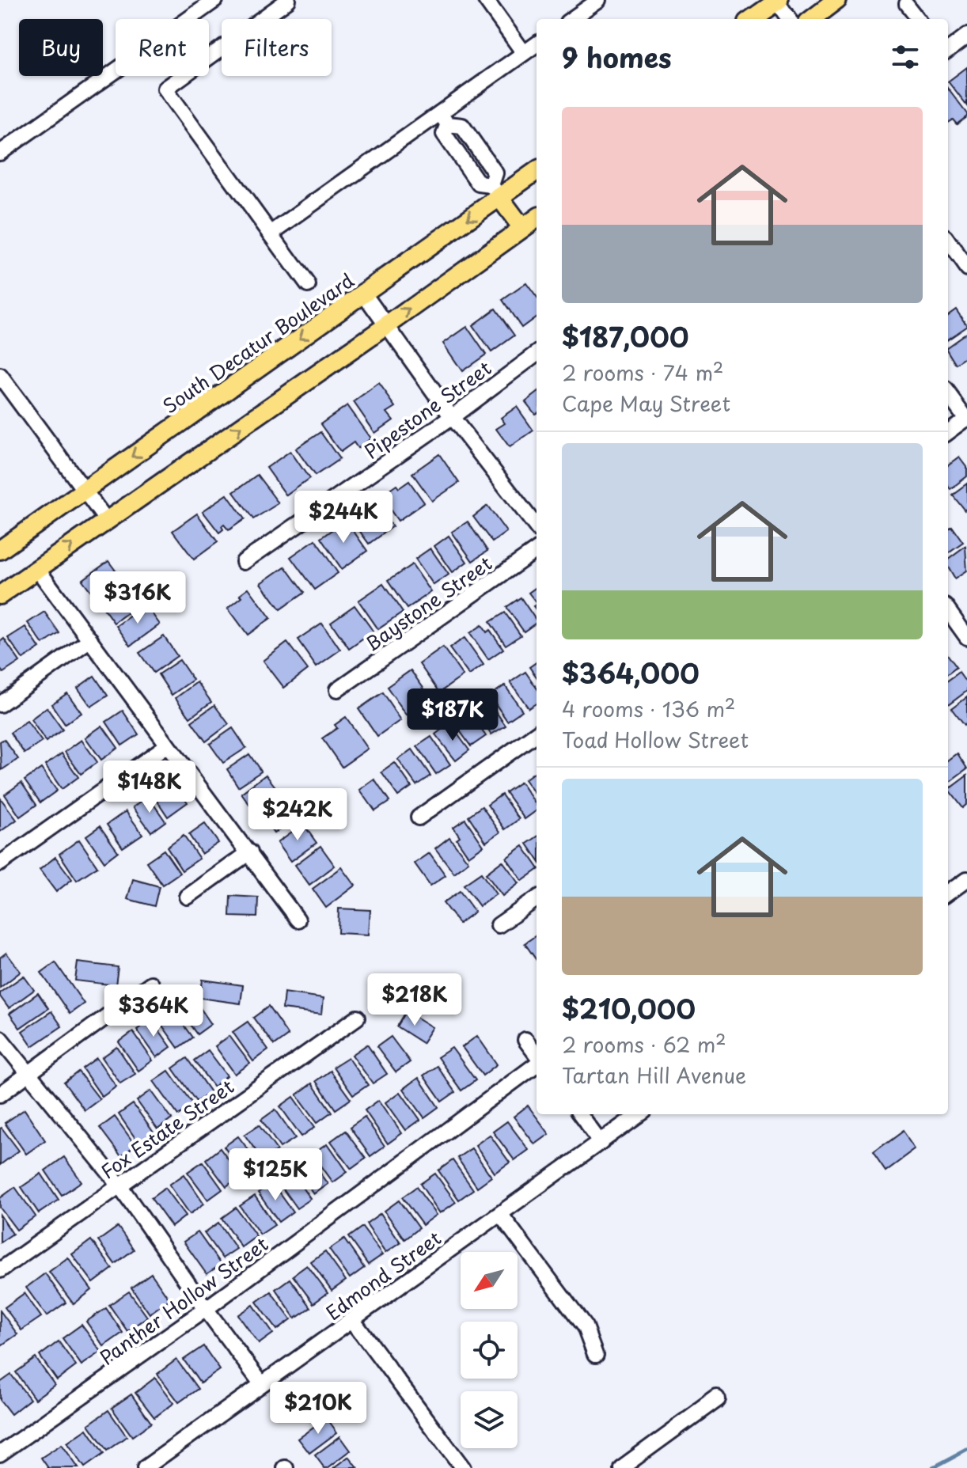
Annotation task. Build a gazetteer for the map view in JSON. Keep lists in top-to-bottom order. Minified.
{"streets":{"main road":["South Decatur Boulevard"],"street":["Pipestone Street","Baystone Street","Fox Estate Street","Edmond Street","Panther Hollow Street"]},"north":"bottom left","page":{"chip":["Buy","Rent","Filters"],"heading":"9 homes","list":[{"name":"$187,000","note":"2 rooms · 74 m² · Cape May Street"},{"name":"$364,000","note":"4 rooms · 136 m² · Toad Hollow Street"},{"name":"$210,000","note":"2 rooms · 62 m² · Tartan Hill Avenue"}],"price":["$244K","$316K","$187K","$148K","$242K","$218K","$364K","$125K","$210K"]}}
